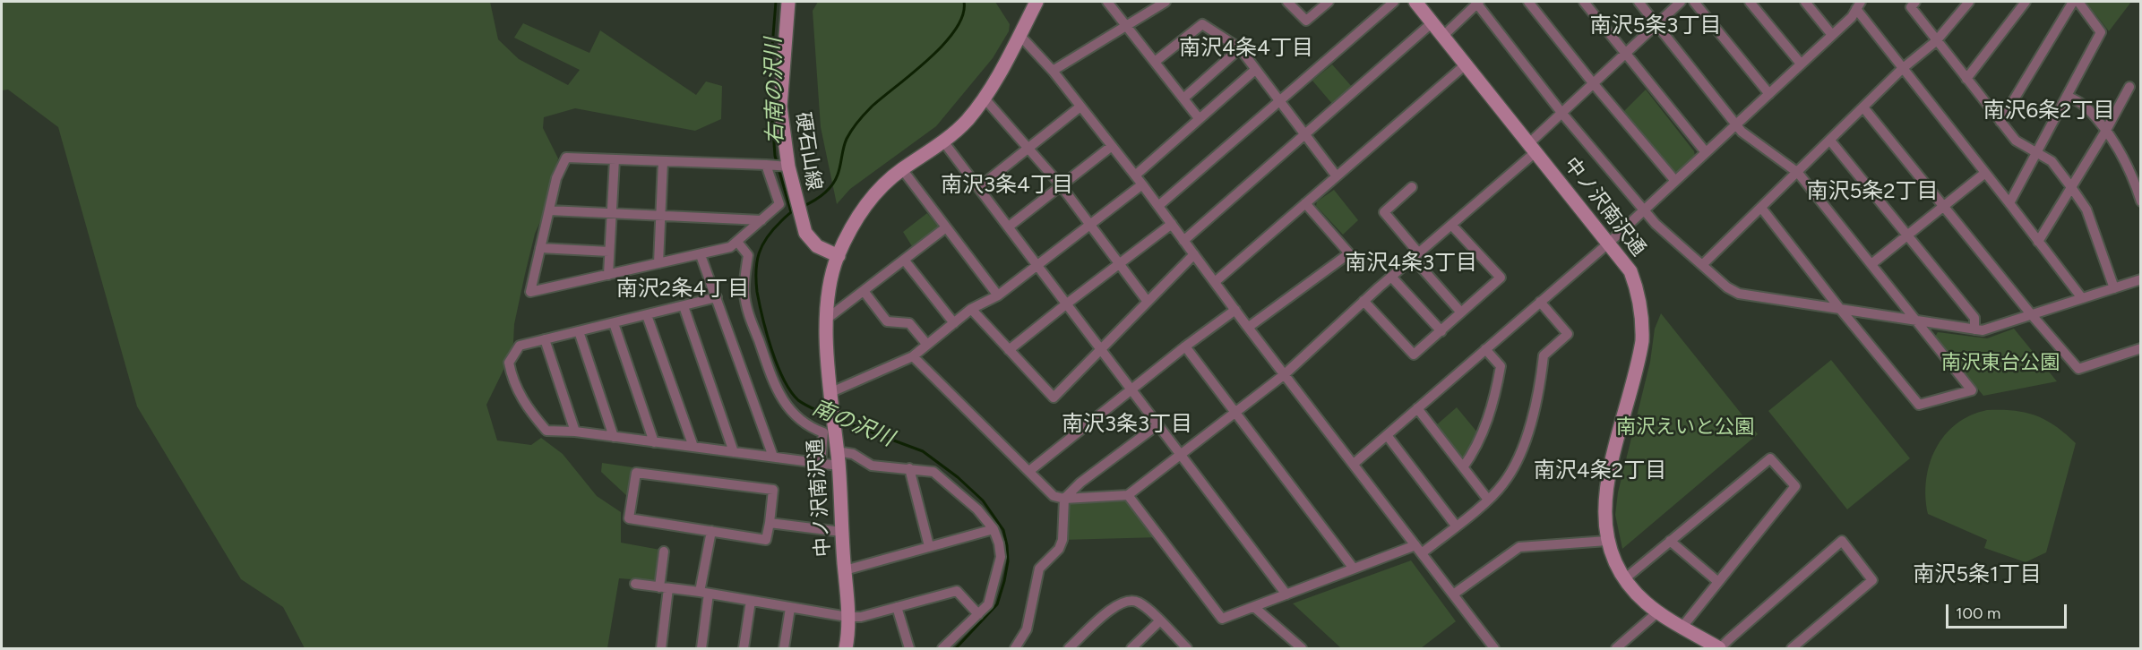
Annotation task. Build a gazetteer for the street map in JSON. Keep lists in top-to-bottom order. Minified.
{"streets":{"street":["硬石山線","中ノ沢南沢通"]},"crossings":[["硬石山線","中ノ沢南沢通"]],"districts":["南沢5条3丁目","南沢4条4丁目","南沢6条2丁目","南沢3条4丁目","南沢5条2丁目","南沢4条3丁目","南沢2条4丁目","南沢3条3丁目","南沢4条2丁目","南沢5条1丁目"],"water":["右南の沢川","南の沢川"],"parks":["南沢東台公園","南沢えいと公園"],"scale_bar":"100 m"}
